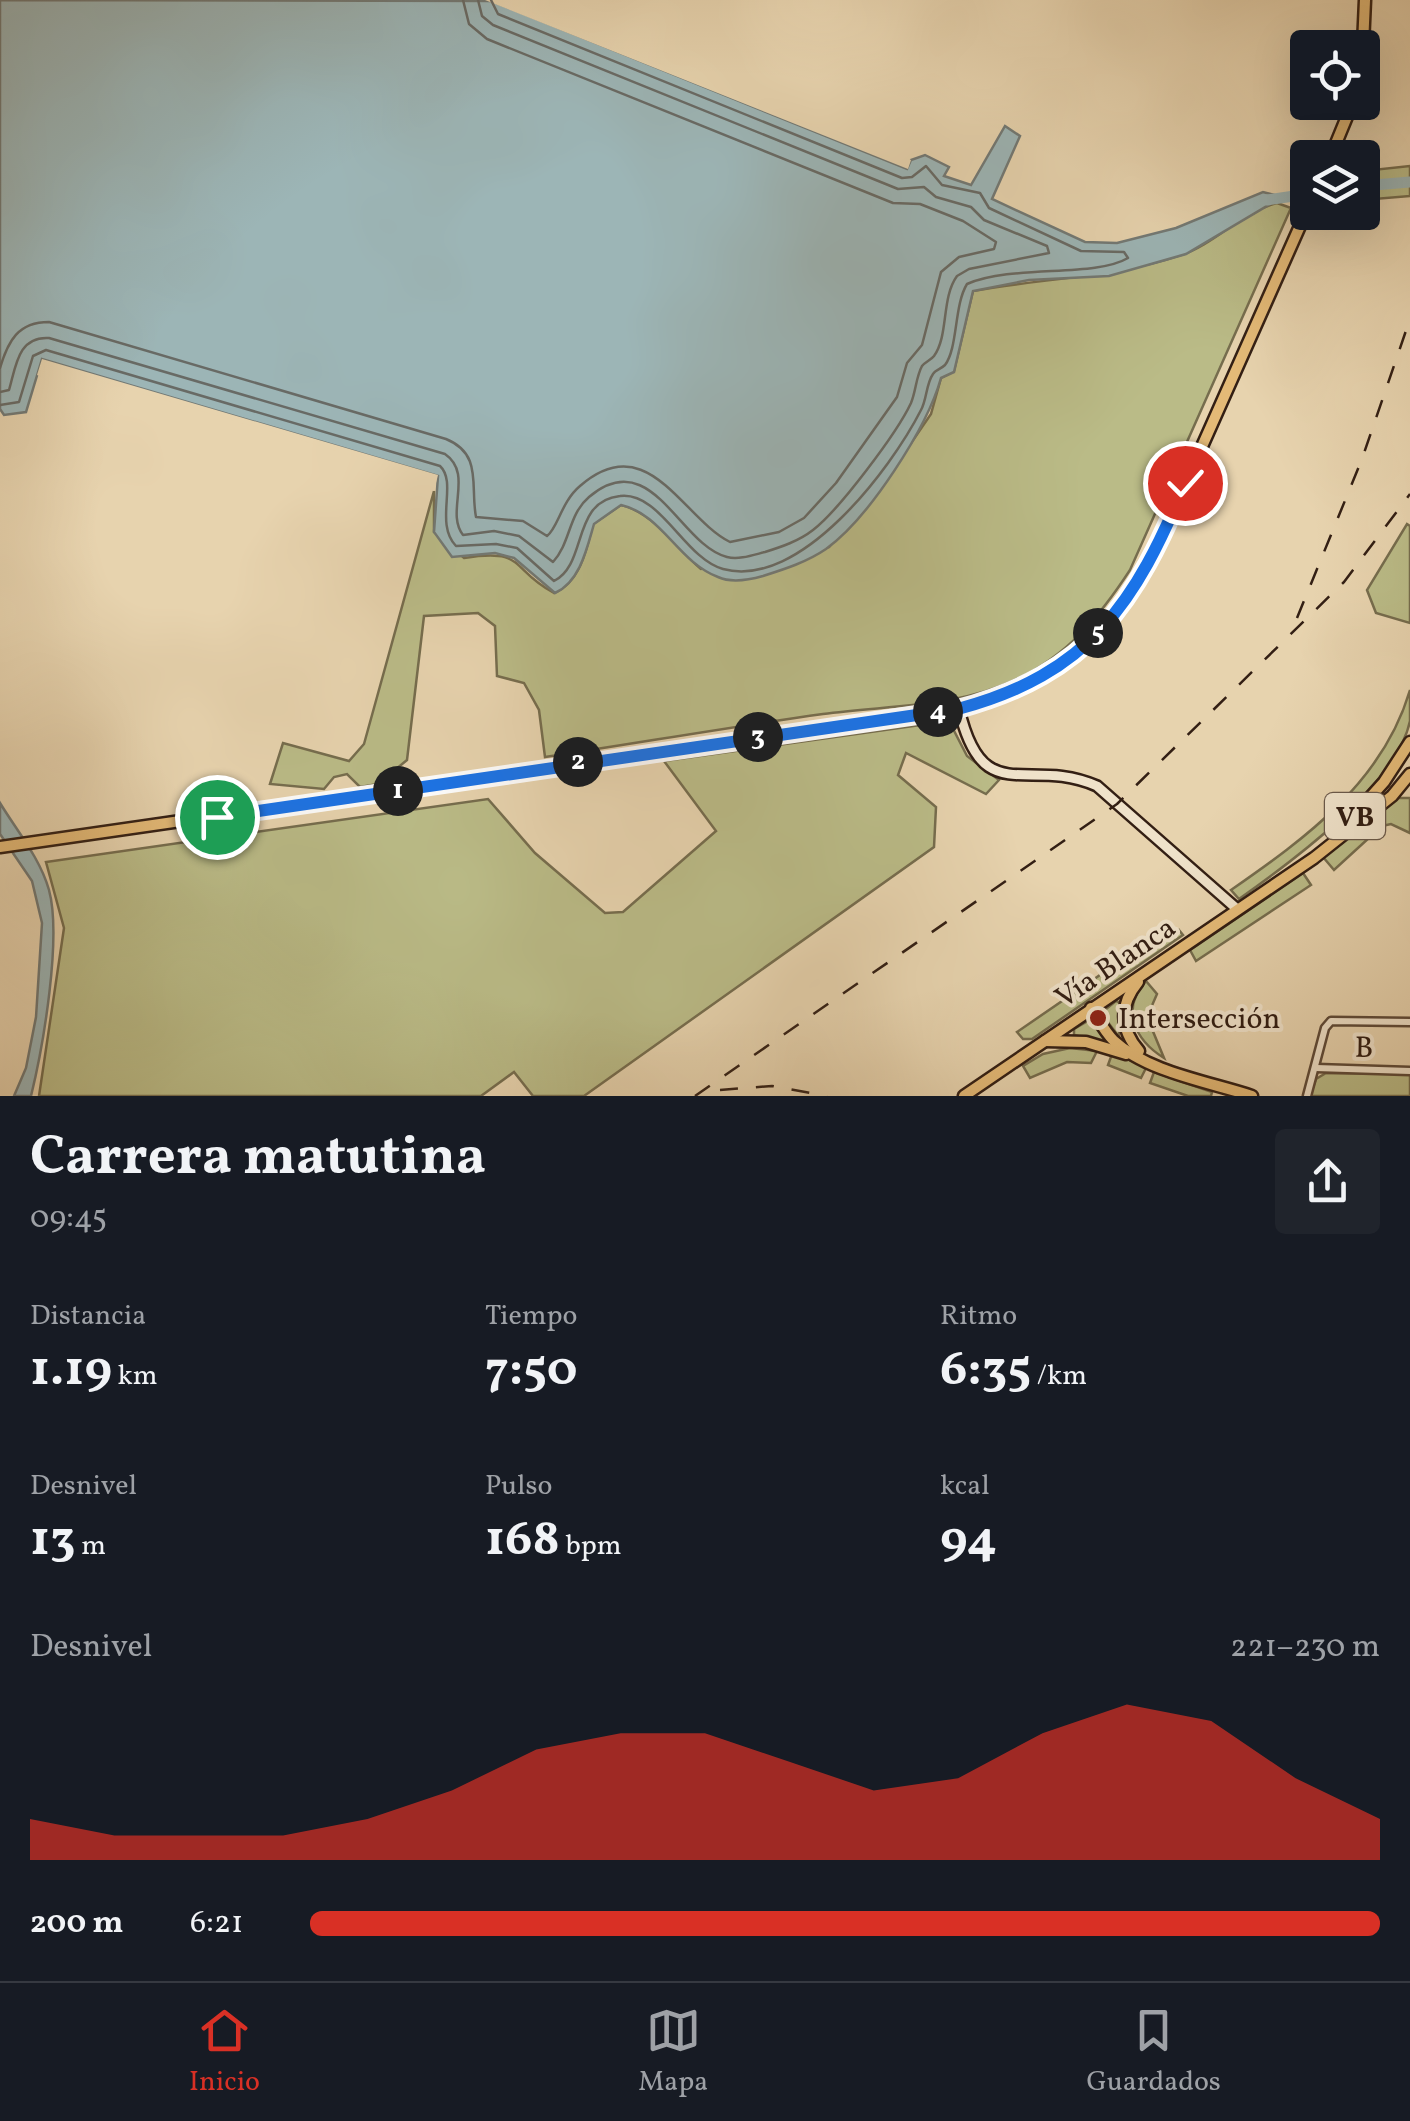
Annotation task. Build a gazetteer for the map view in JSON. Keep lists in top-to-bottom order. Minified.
{"streets":{"main road":["VB","Vía Blanca"],"street":["B"]},"places":["Intersección"],"page":{"pins":["5","4","3","2","1"],"heading":["Carrera matutina","09:45"],"stats":[["Distancia","1.19 km"],["Tiempo","7:50"],["Ritmo","6:35 /km"],["Desnivel","13 m"],["Pulso","168 bpm"],["kcal","94"]],"chart":["Desnivel","221–230 m"],"list":[{"name":"200 m","note":"6:21"}],"tabs":["Inicio","Mapa","Guardados"]}}
